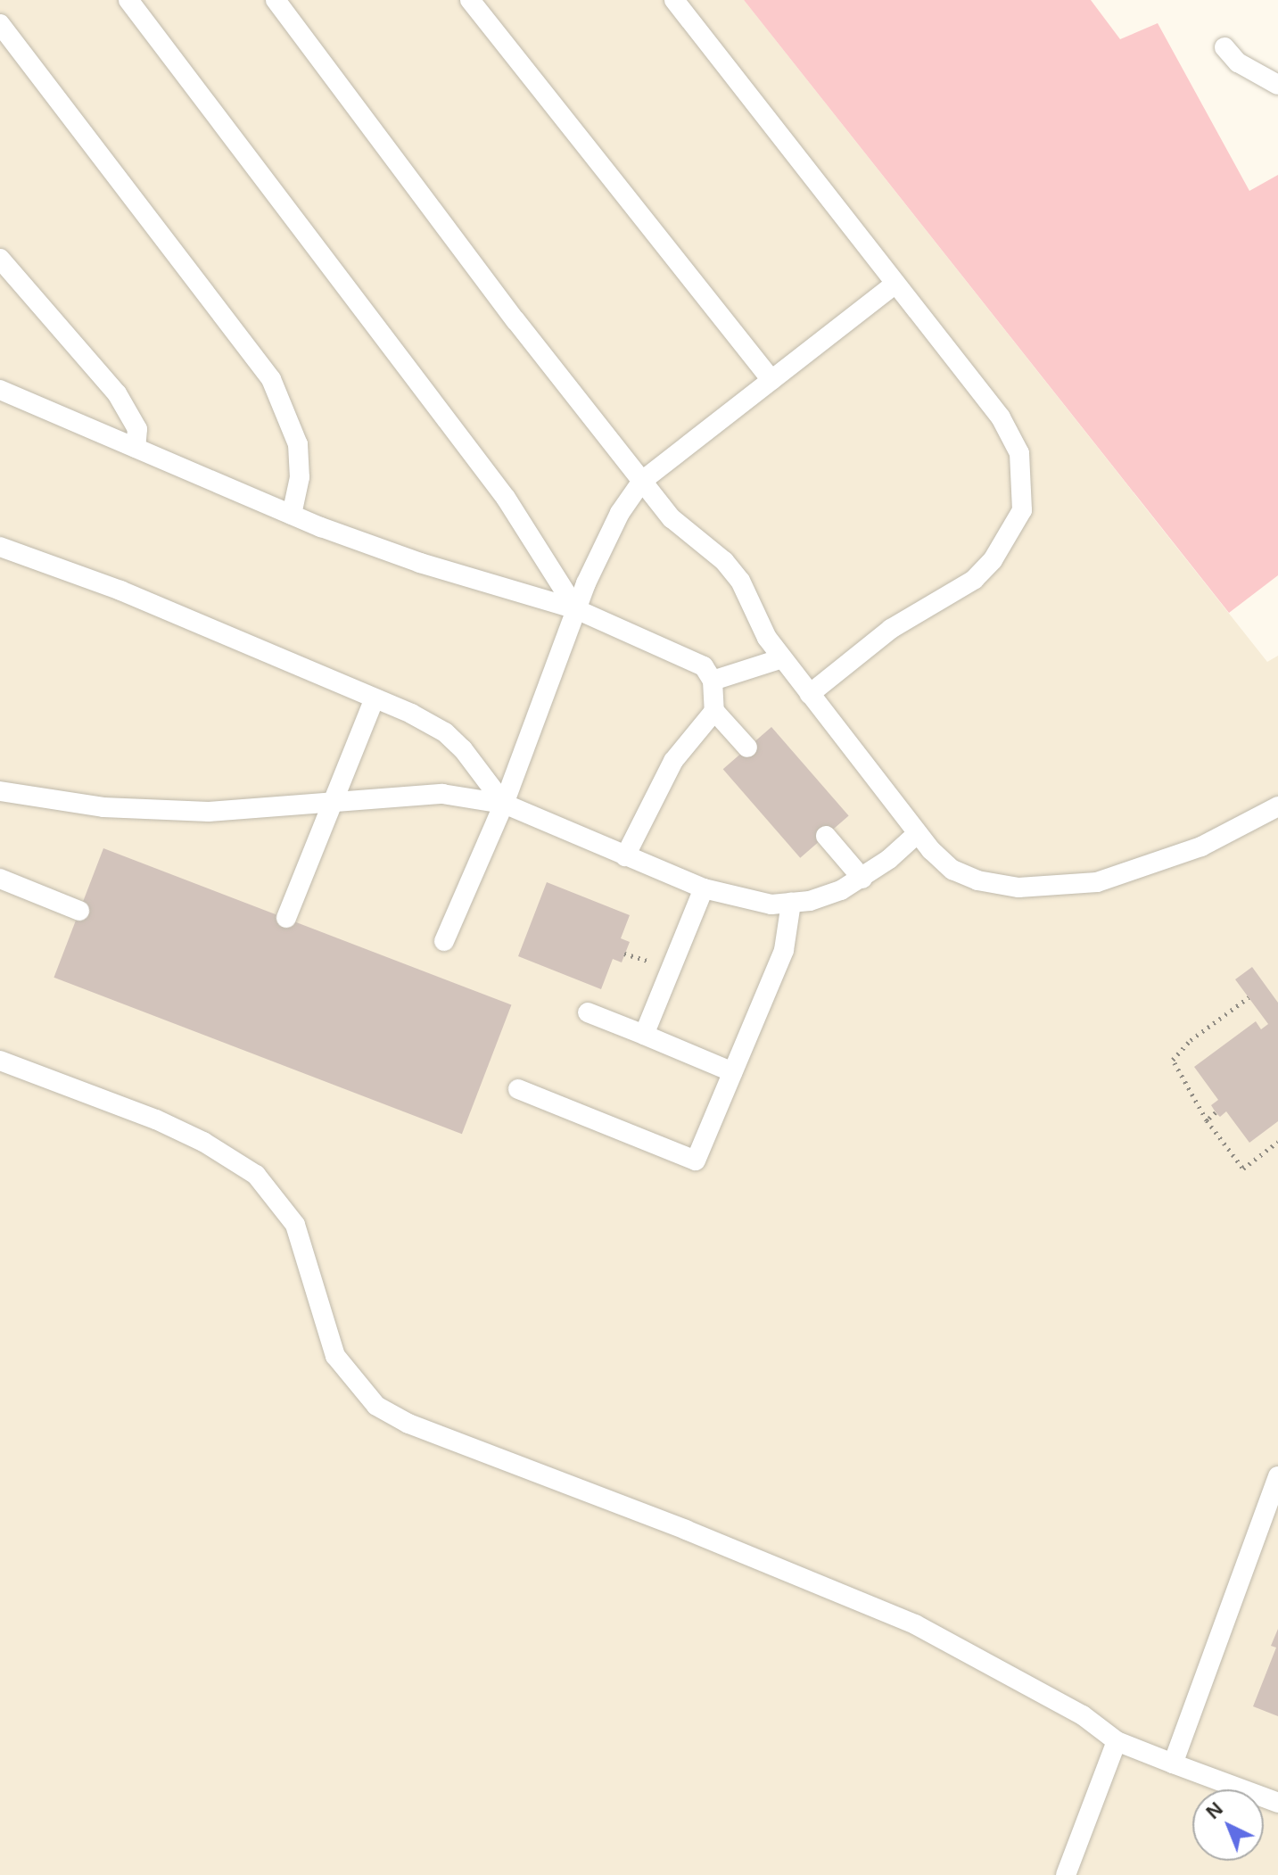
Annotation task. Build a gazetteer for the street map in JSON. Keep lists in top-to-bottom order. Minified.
{"north":"top left"}
